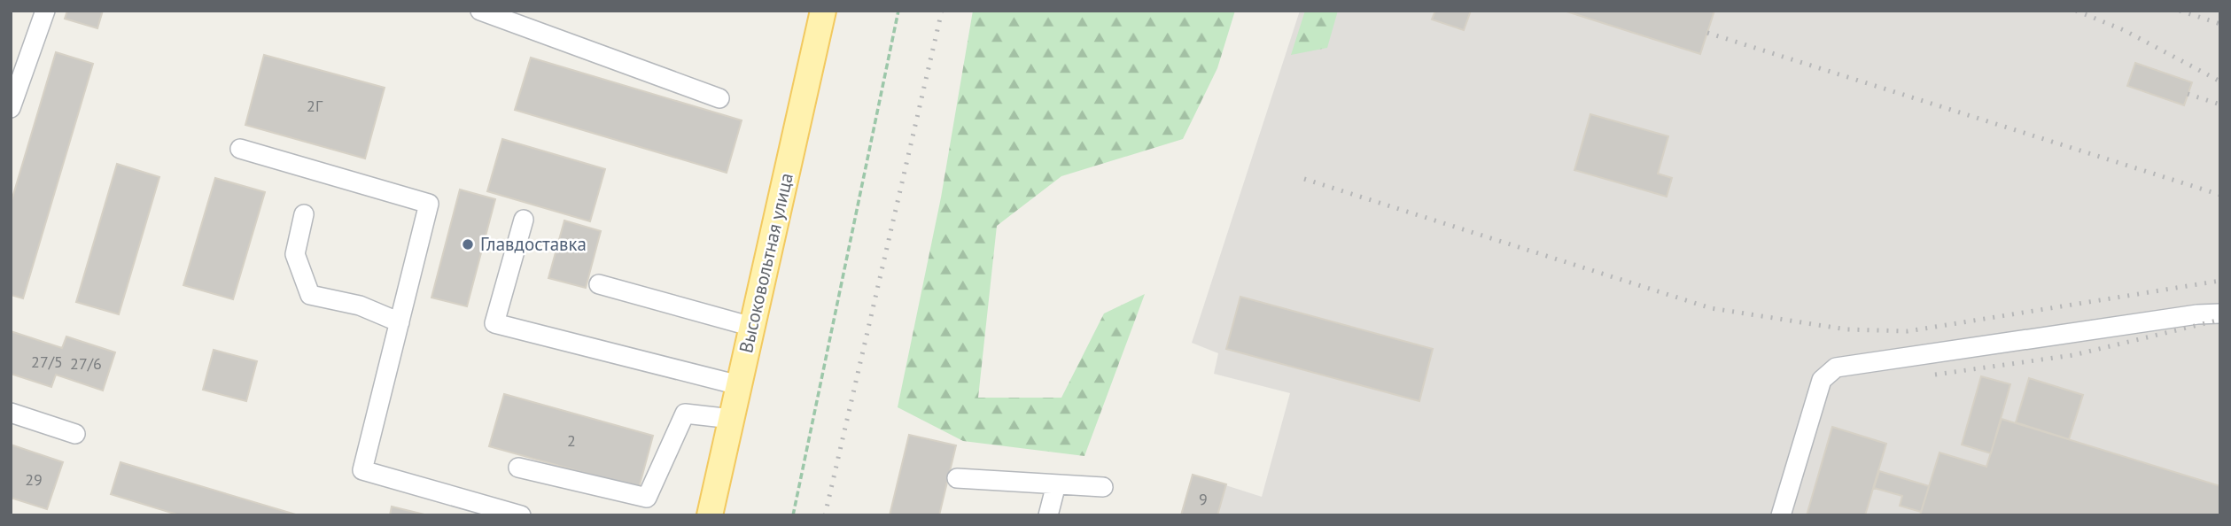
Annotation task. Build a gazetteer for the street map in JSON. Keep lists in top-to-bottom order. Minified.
{"streets":{"main road":["Высоковольтная улица"]},"places":["Главдоставка"],"house_numbers":["2Г","27/5","27/6","2","29","9"]}
